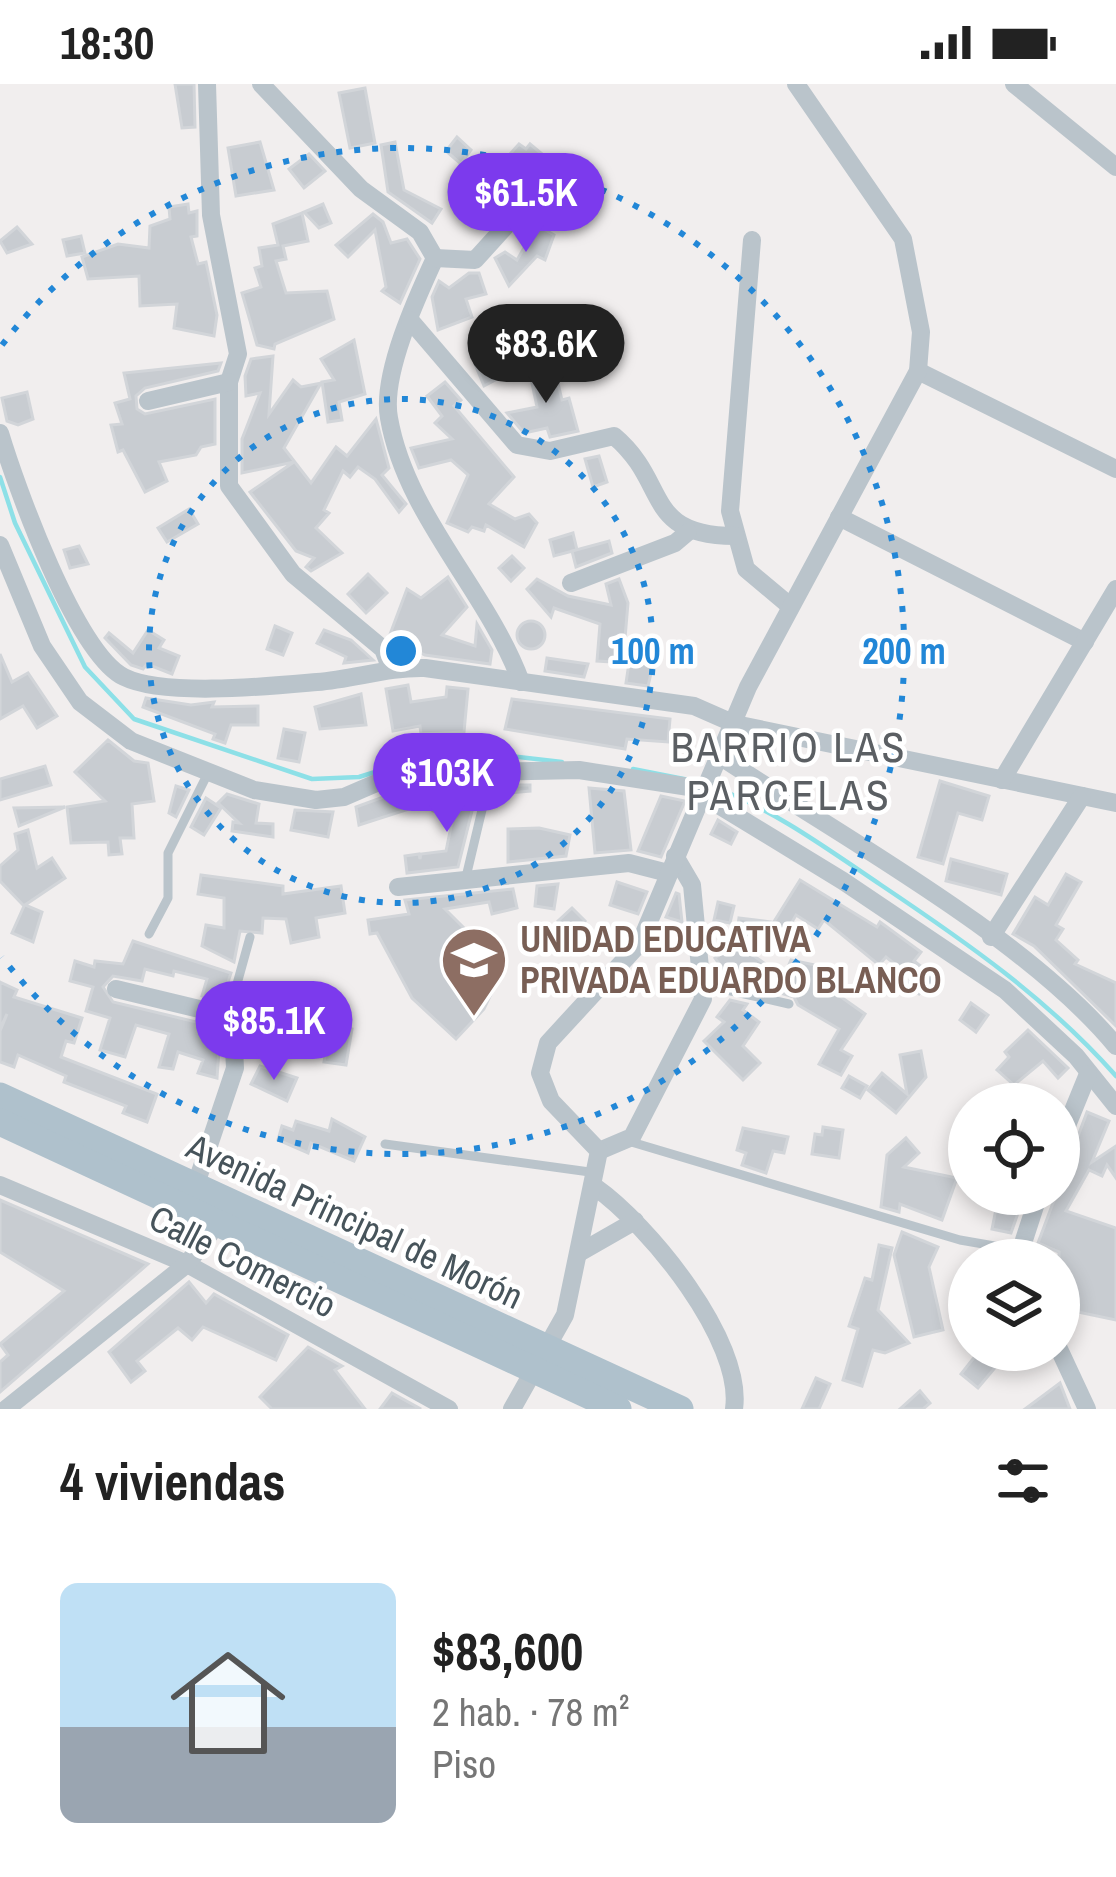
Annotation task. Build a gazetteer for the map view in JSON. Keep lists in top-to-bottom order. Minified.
{"streets":{"main road":["Avenida Principal de Morón"],"street":["Calle Comercio"]},"districts":["BARRIO LAS PARCELAS"],"places":{"school or university":["UNIDAD EDUCATIVA PRIVADA EDUARDO BLANCO"]},"page":{"status":"18:30","price":["$61.5K","$83.6K","$103K","$85.1K"],"heading":"4 viviendas","list":[{"name":"$83,600","note":"2 hab. · 78 m² · Piso"}]},"rings":["100 m","200 m"]}
